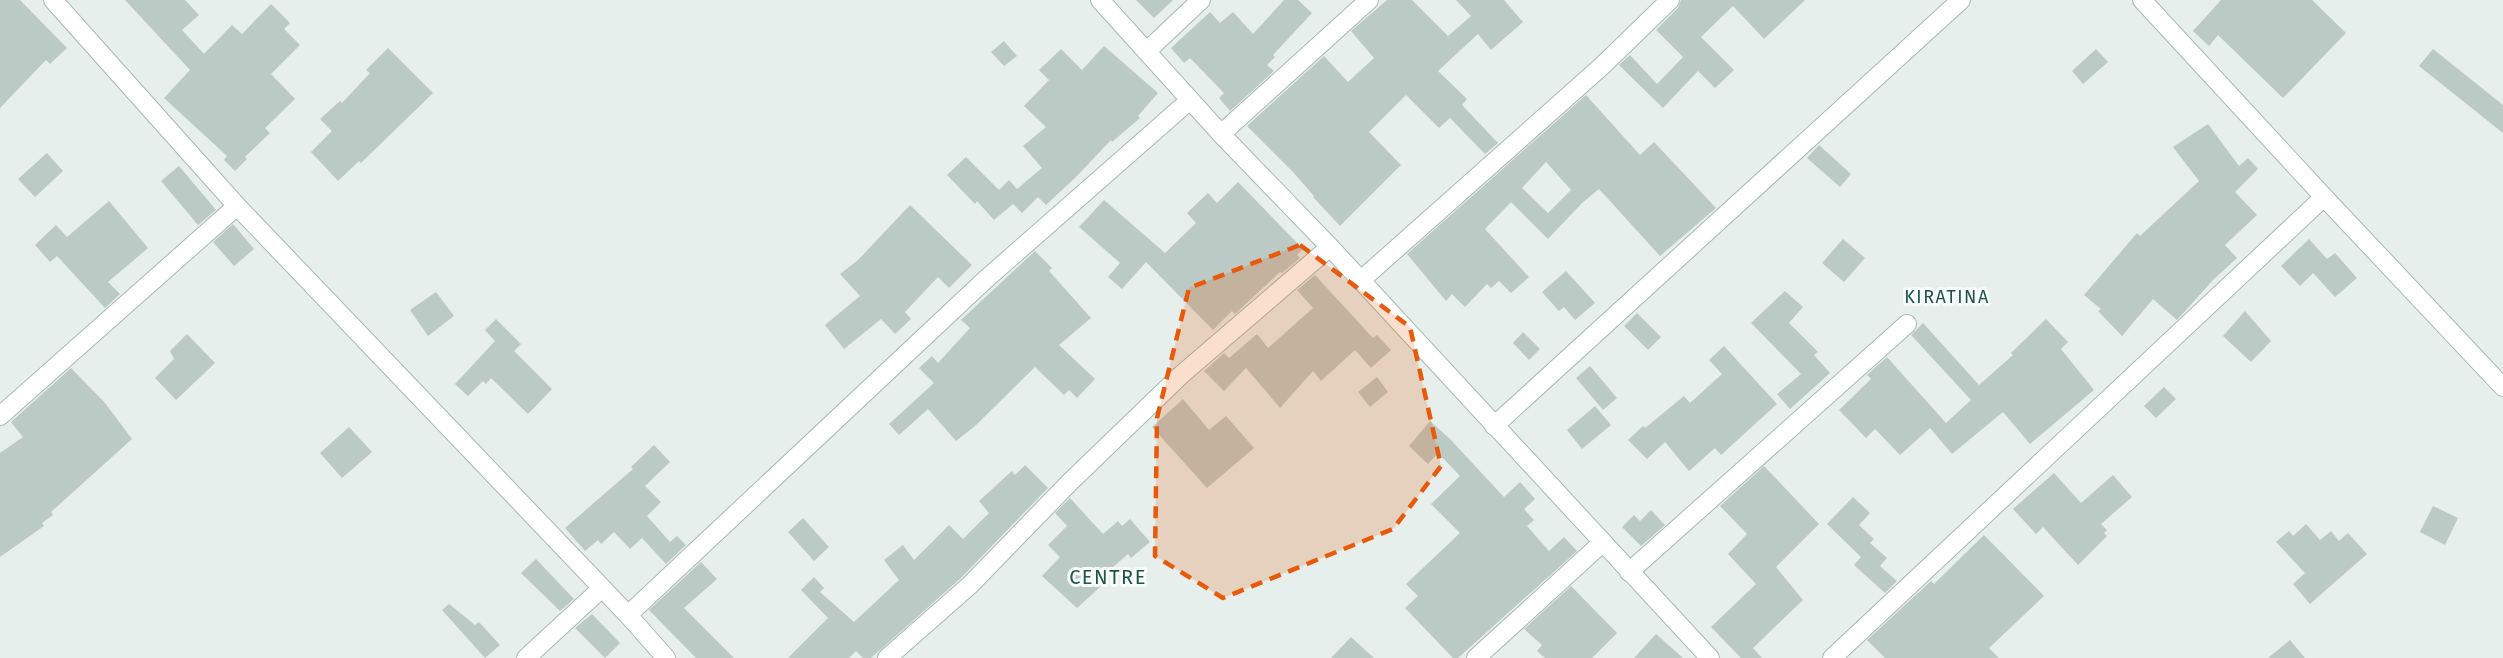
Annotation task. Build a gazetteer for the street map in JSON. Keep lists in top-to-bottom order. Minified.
{"districts":["KIRATINA","CENTRE"]}
